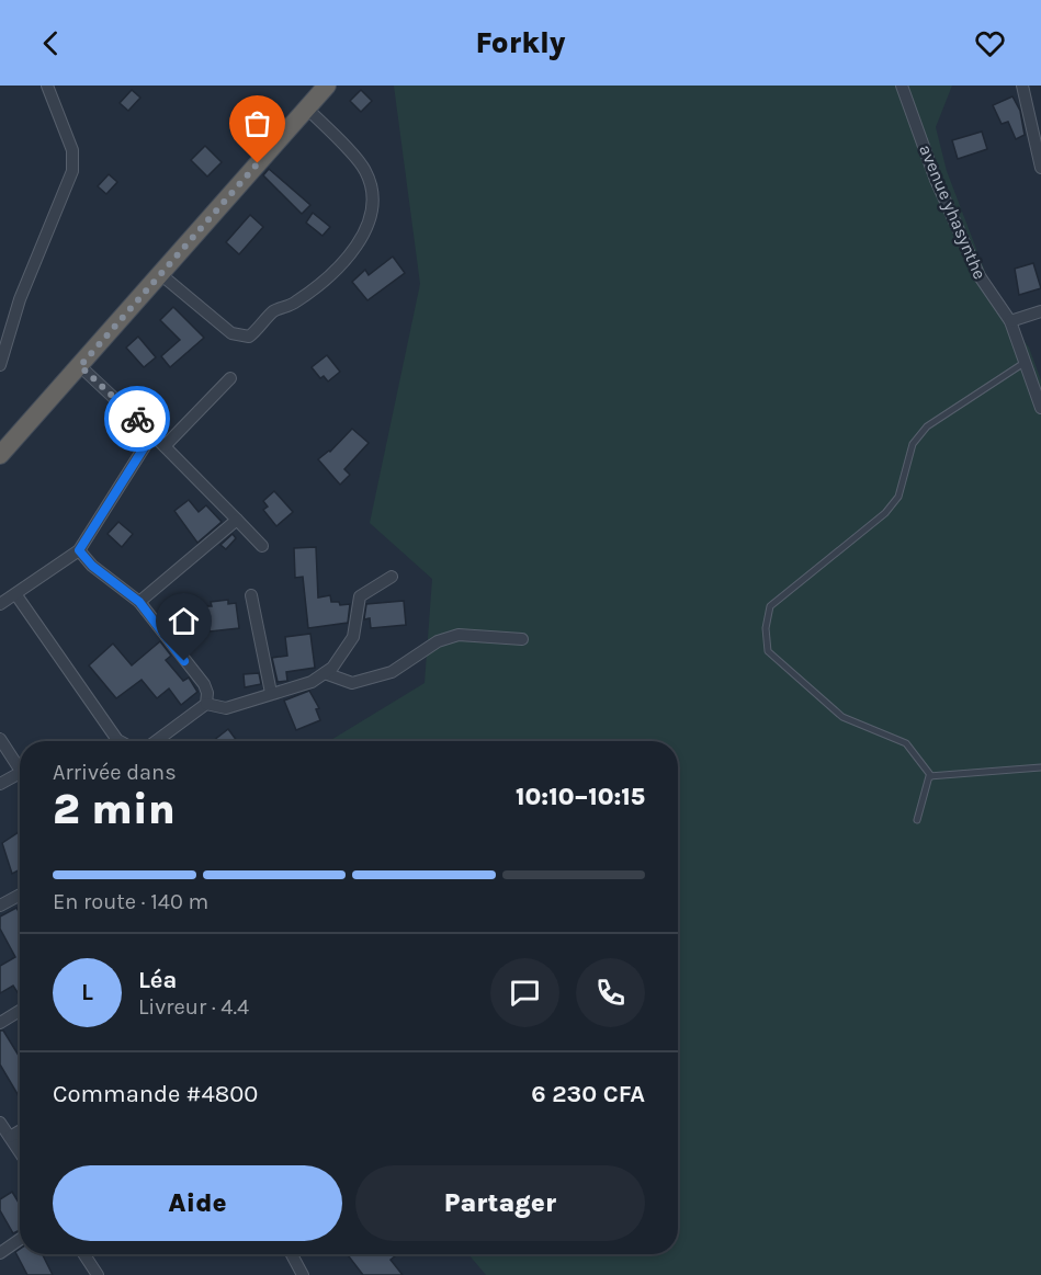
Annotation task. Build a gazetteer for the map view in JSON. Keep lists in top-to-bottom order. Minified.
{"streets":{"street":["avenue yhasynthe"]},"page":{"header":"Forkly","heading":["2 min","Arrivée dans","10:10–10:15"],"panel":["Léa","Livreur · 4.4","Commande #4800","6 230 CFA"],"bar":"En route · 140 m","round":"L","buttons":["Aide","Partager"]}}
